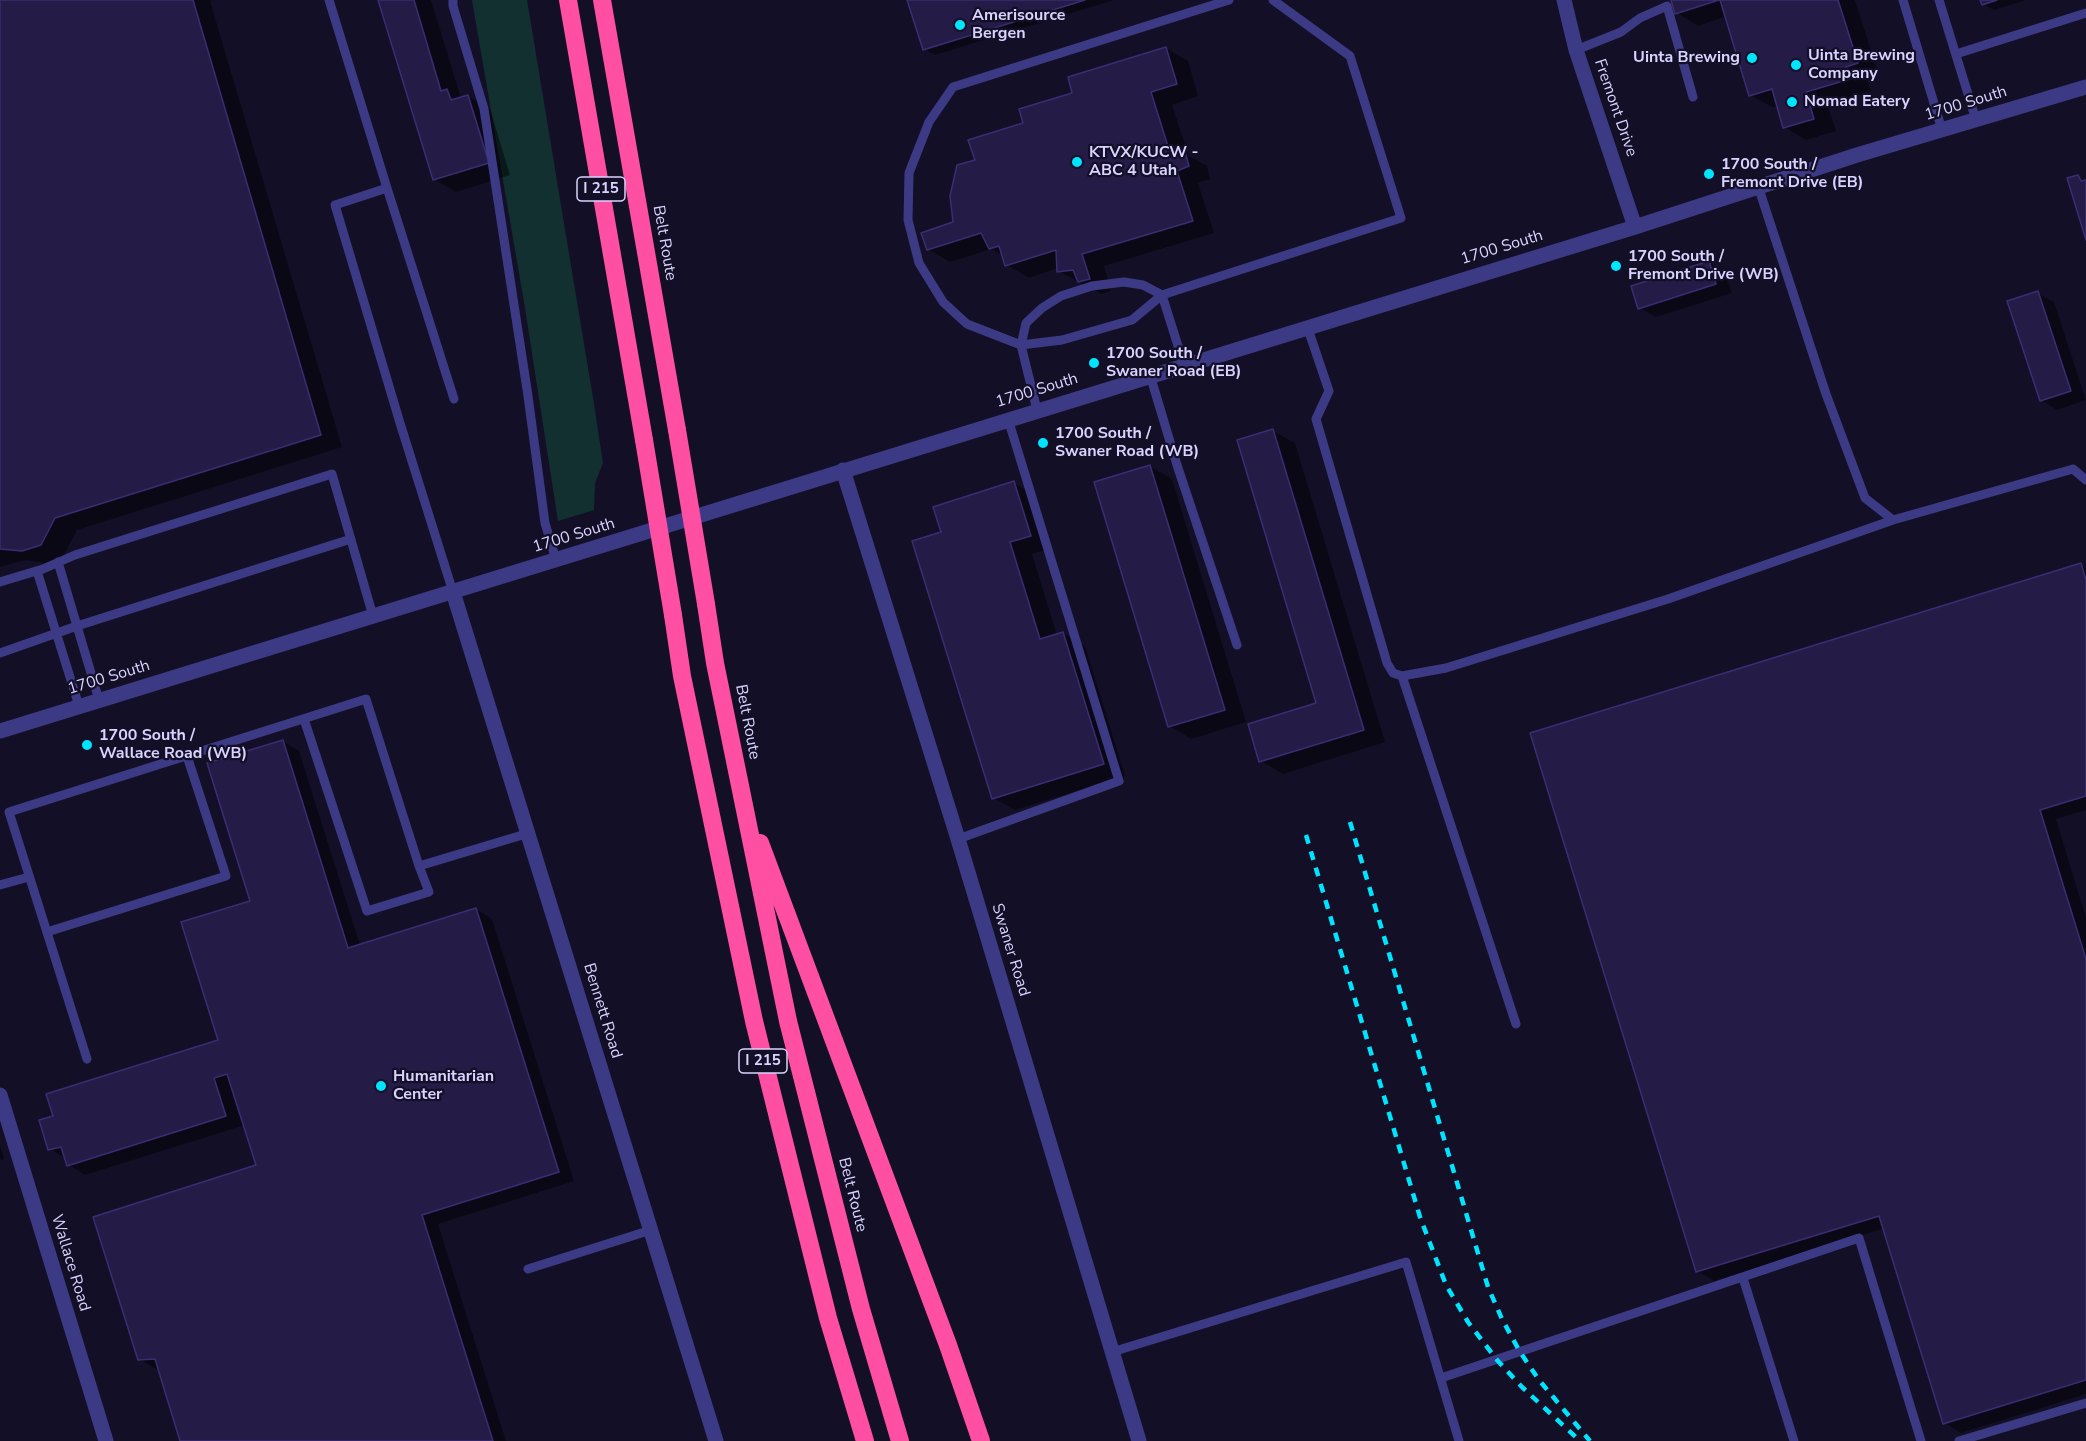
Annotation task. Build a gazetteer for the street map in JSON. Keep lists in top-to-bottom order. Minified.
{"streets":{"highway":["I 215","Belt Route"],"street":["1700 South","Fremont Drive","Swaner Road","Bennett Road","Wallace Road"]},"crossings":[["1700 South","Fremont Drive"],["1700 South","Swaner Road"],["1700 South","Bennett Road"]],"places":["Amerisource Bergen","Uinta Brewing","Uinta Brewing Company","Nomad Eatery","KTVX/KUCW - ABC 4 Utah","1700 South / Fremont Drive (EB)","1700 South / Fremont Drive (WB)","1700 South / Swaner Road (EB)","1700 South / Swaner Road (WB)","1700 South / Wallace Road (WB)","Humanitarian Center"]}
